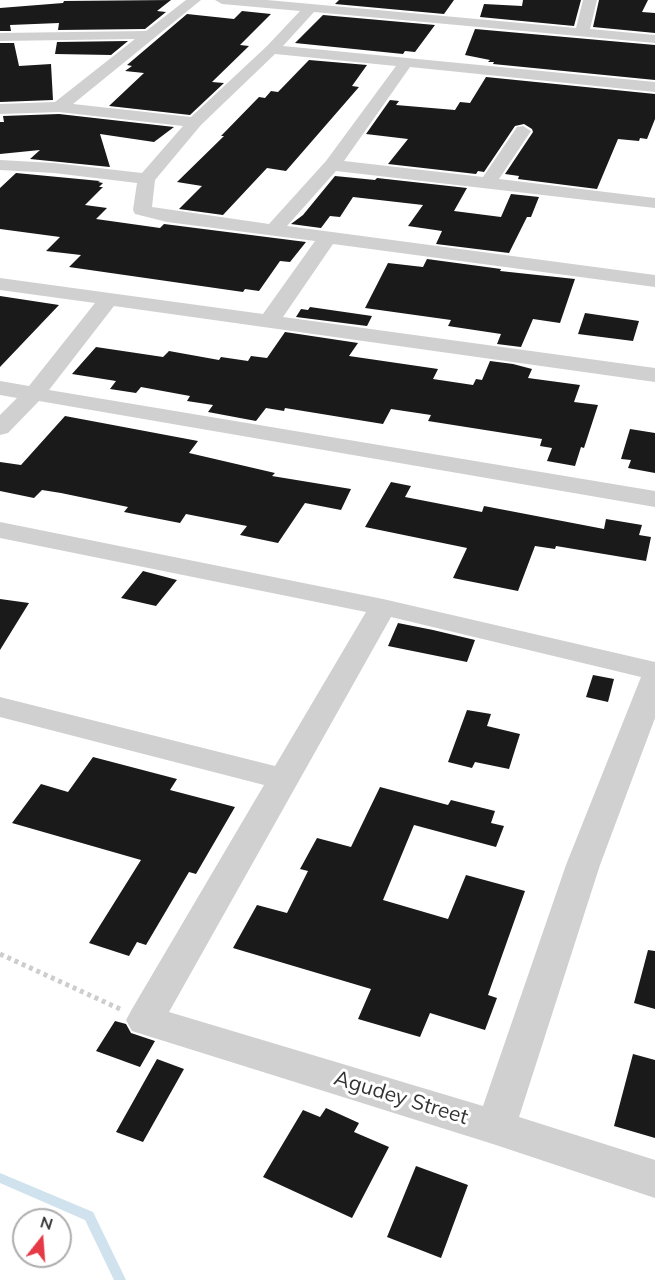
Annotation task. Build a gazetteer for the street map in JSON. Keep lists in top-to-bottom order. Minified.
{"streets":{"street":["Agudey Street"]},"north":"top"}
